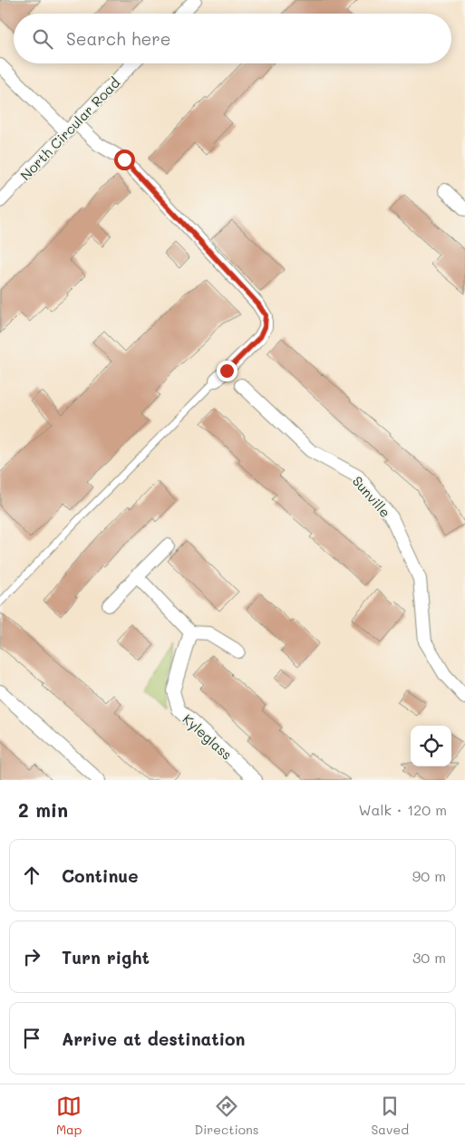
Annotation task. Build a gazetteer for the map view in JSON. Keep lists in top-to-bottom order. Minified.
{"streets":{"street":["North Circular Road","Sunville","Kyleglass"]},"page":{"search":"Search here","heading":["2 min","Walk · 120 m"],"list":[["Continue","90 m"],["Turn right","30 m"],"Arrive at destination"],"nav":["Map","Directions","Saved"]}}
